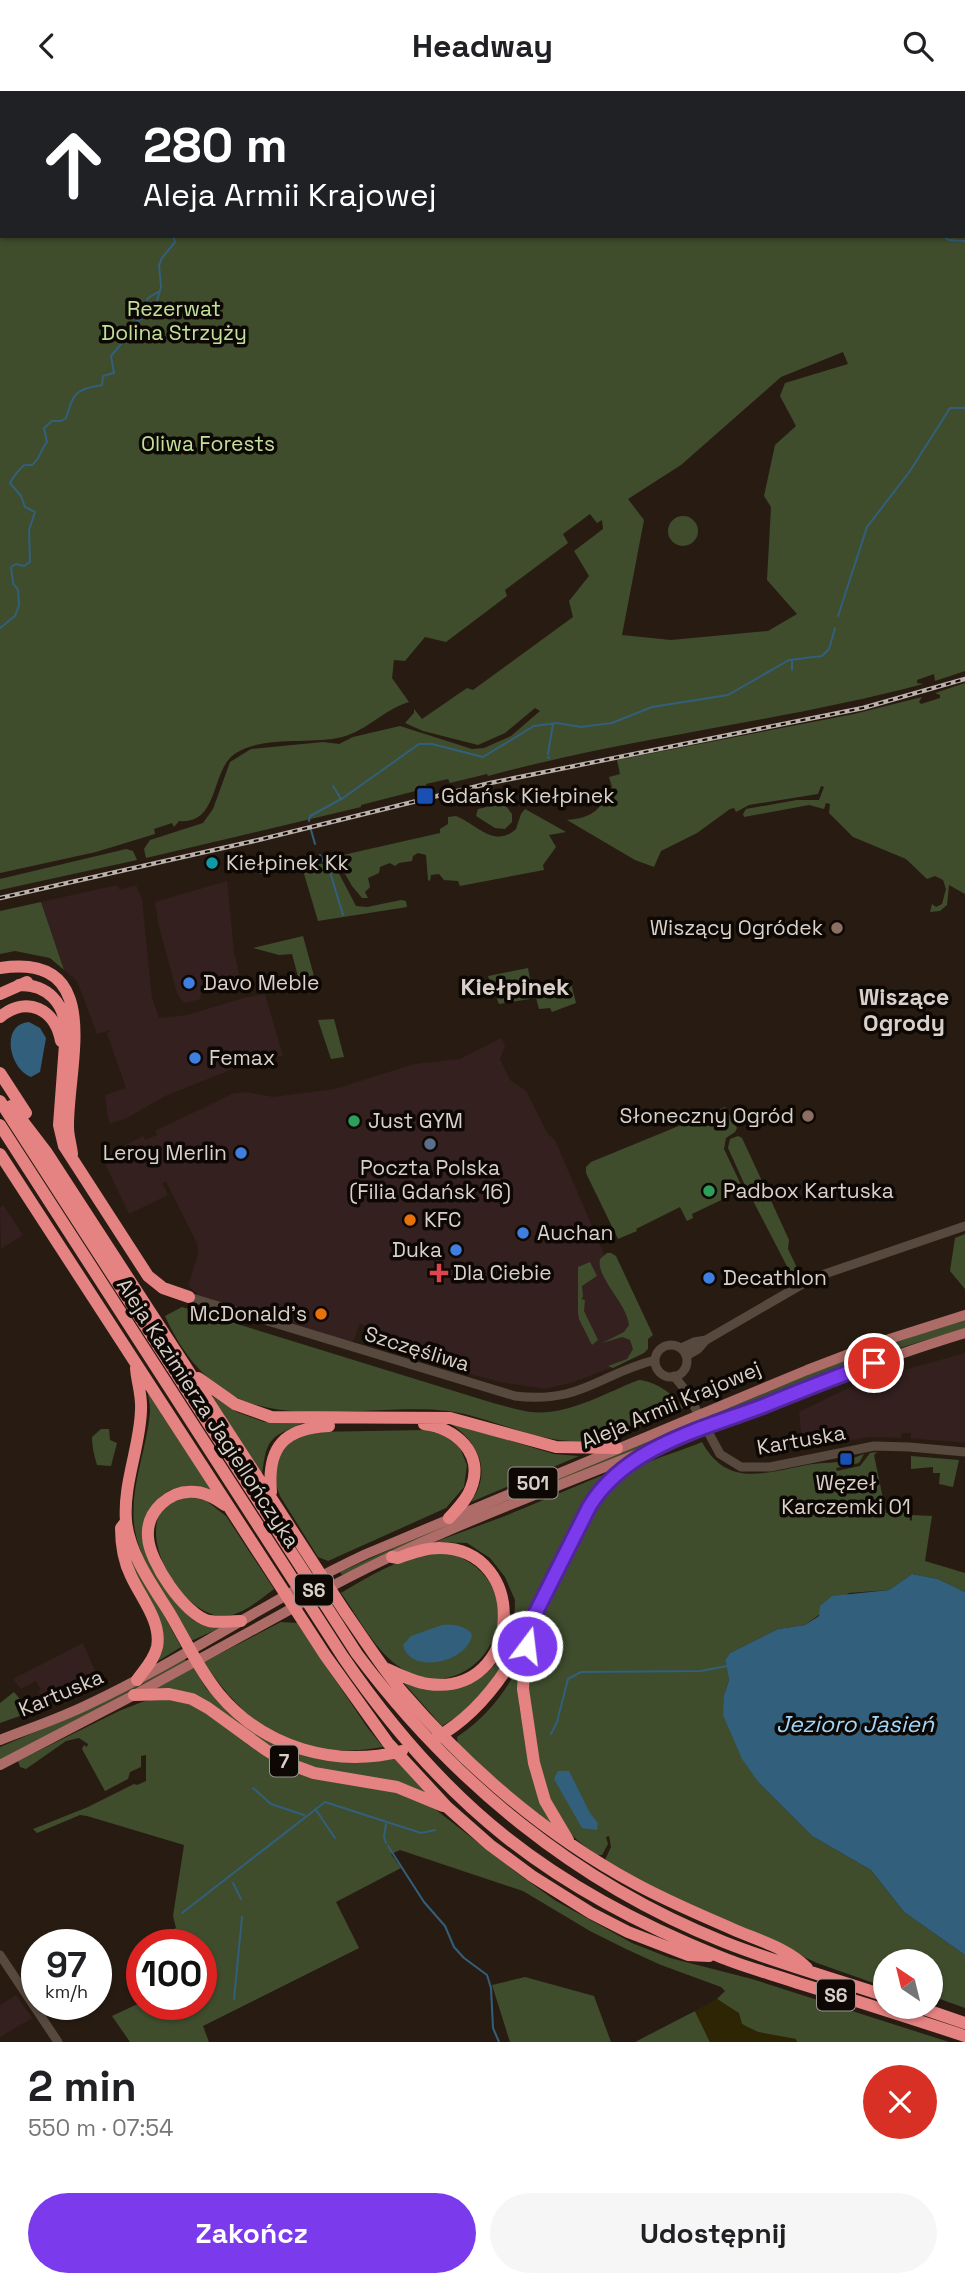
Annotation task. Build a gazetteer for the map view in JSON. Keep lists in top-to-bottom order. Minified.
{"streets":{"highway":["Aleja Kazimierza Jagiellończyka","S6","7"],"main road":["Aleja Armii Krajowej","Kartuska","501"],"street":["Szczęśliwa"]},"crossings":[["Szczęśliwa","Kartuska"],["Aleja Armii Krajowej","Kartuska"],["Aleja Armii Krajowej","7"],["Aleja Kazimierza Jagiellończyka","7"],["Kartuska","7"]],"districts":["Kiełpinek","Wiszące Ogrody"],"water":["Jezioro Jasień"],"parks":["Rezerwat Dolina Strzyży","Oliwa Forests"],"places":{"transit":["Gdańsk Kiełpinek","Węzeł Karczemki 01"],"other":["Kiełpinek Kk","Wiszący Ogródek","Davo Meble","Femax","Słoneczny Ogród","Just GYM","Poczta Polska (Filia Gdańsk 16)","Leroy Merlin","Padbox Kartuska","KFC","Auchan","Duka","Decathlon","McDonald's"],"health":["Dla Ciebie"]},"north":"top left","page":{"header":"Headway","turn":["280 m","Aleja Armii Krajowej"],"speed":"97 km/h","limit":"100","heading":["2 min","550 m · 07:54"],"buttons":["Zakończ","Udostępnij"]}}
